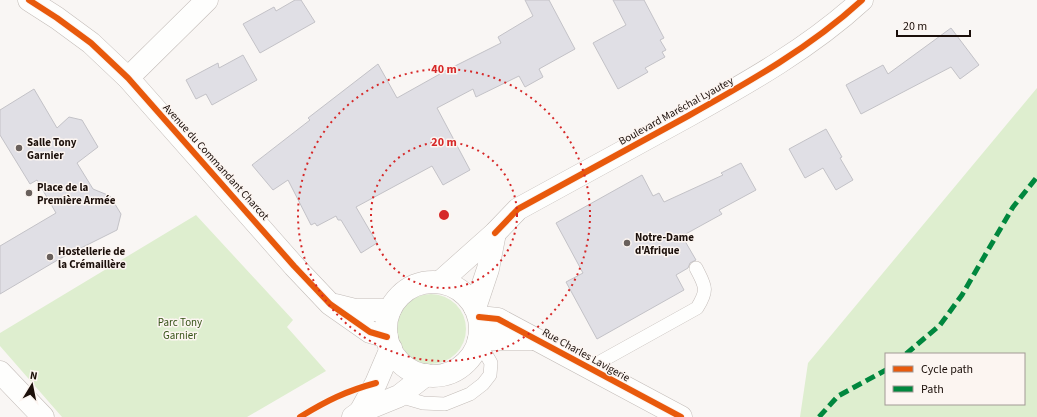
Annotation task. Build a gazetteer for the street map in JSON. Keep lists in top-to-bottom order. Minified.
{"streets":{"street":["Boulevard Maréchal Lyautey","Avenue du Commandant Charcot","Rue Charles Lavigerie"]},"crossings":[["Boulevard Maréchal Lyautey","Avenue du Commandant Charcot"],["Boulevard Maréchal Lyautey","Rue Charles Lavigerie"],["Avenue du Commandant Charcot","Rue Charles Lavigerie"]],"parks":["Parc Tony Garnier"],"places":["Salle Tony Garnier","Place de la Première Armée","Notre-Dame d'Afrique","Hostellerie de la Crémaillère"],"legend":["Cycle path","Path"],"scale_bar":"20 m","north":"top","rings":["40 m","20 m"]}
